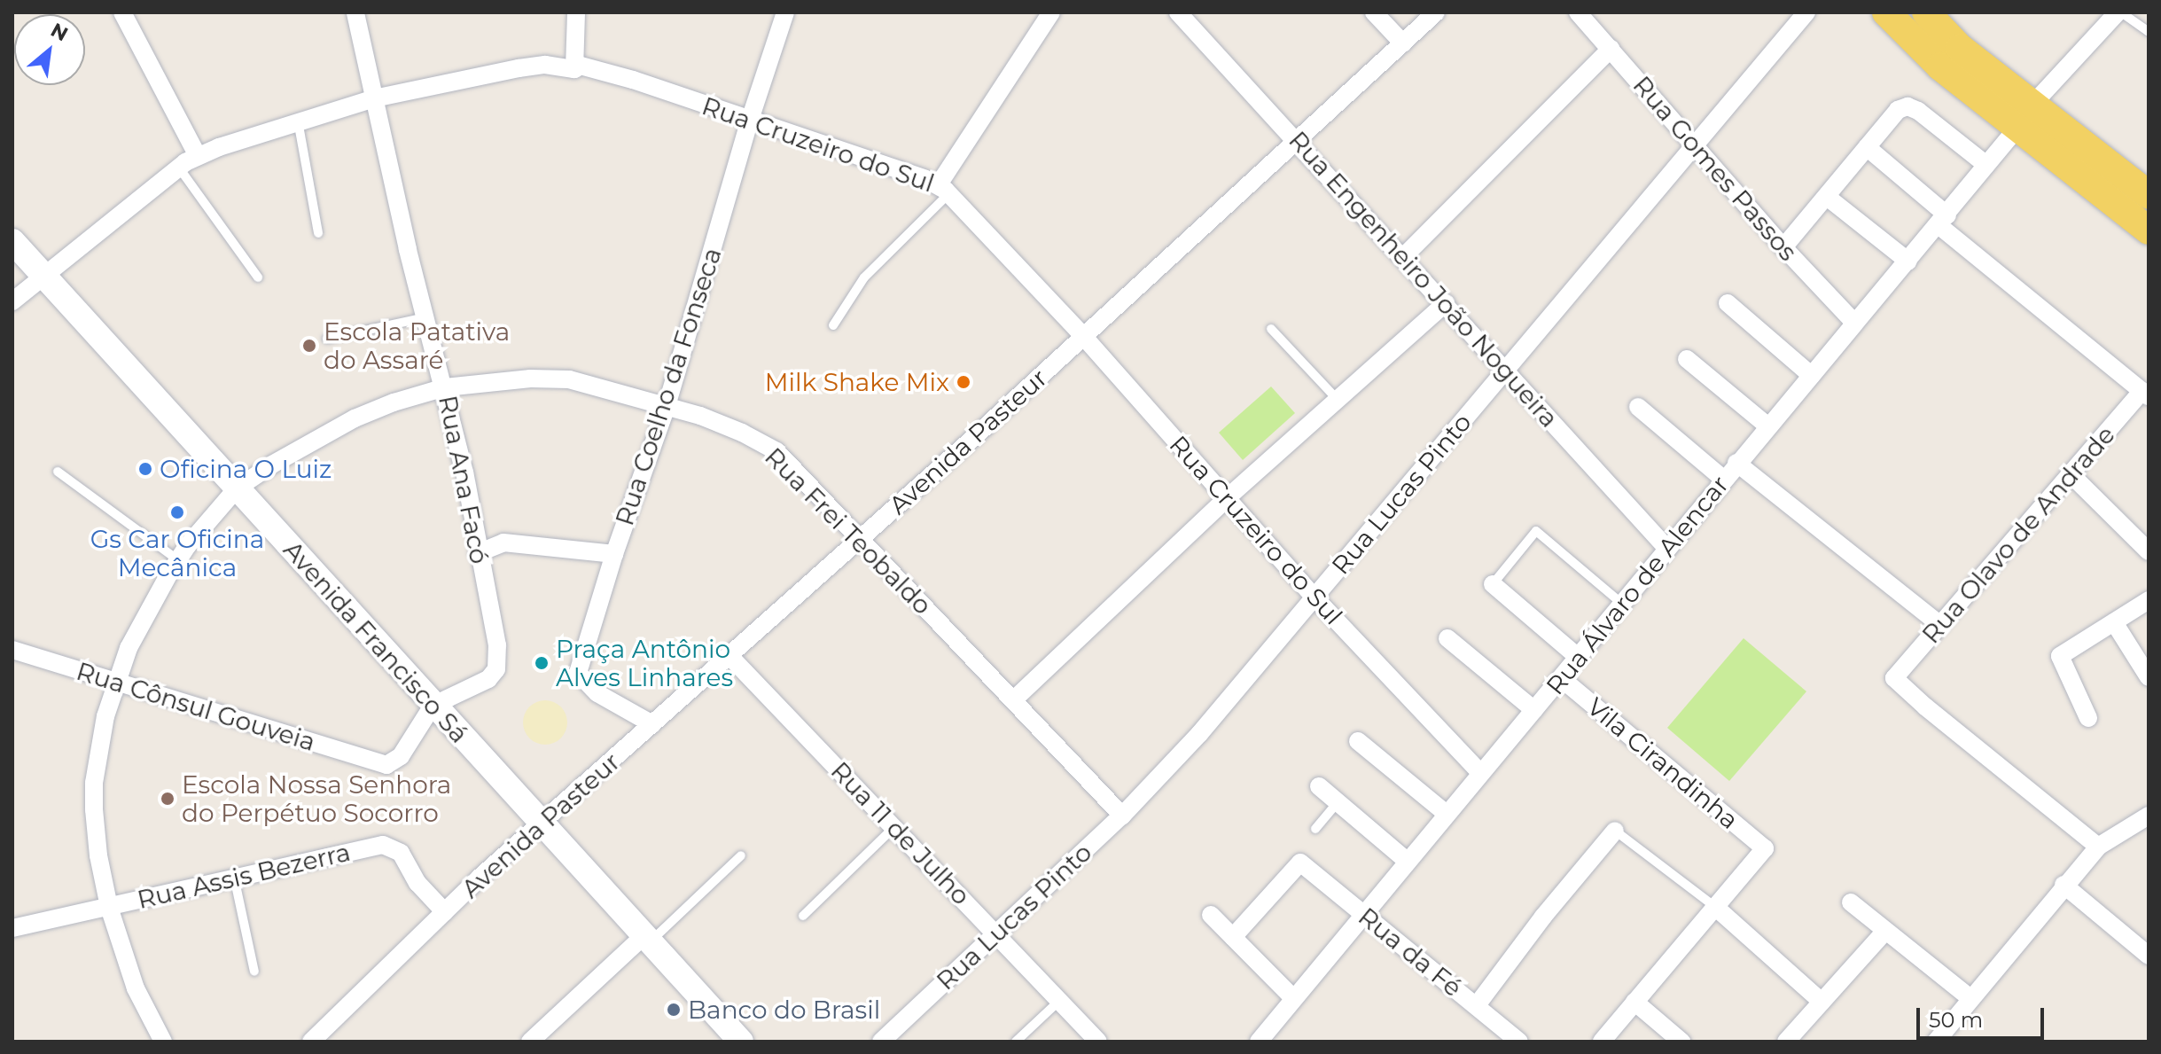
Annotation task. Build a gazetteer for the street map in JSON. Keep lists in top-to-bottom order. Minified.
{"streets":{"main road":["Avenida Francisco Sá"],"street":["Rua Cruzeiro do Sul","Rua Gomes Passos","Rua Engenheiro João Nogueira","Rua Coelho da Fonseca","Avenida Pasteur","Rua Ana Facó","Rua Lucas Pinto","Rua Frei Teobaldo","Rua Olavo de Andrade","Rua Álvaro de Alencar","Rua Cônsul Gouveia","Vila Cirandinha","Rua 11 de Julho","Rua Assis Bezerra","Rua da Fé"]},"crossings":[["Rua Cruzeiro do Sul","Rua Coelho da Fonseca"],["Rua Cruzeiro do Sul","Avenida Pasteur"],["Rua Cruzeiro do Sul","Rua Ana Facó"],["Rua Cruzeiro do Sul","Rua Lucas Pinto"],["Rua Cruzeiro do Sul","Rua Álvaro de Alencar"],["Rua Cruzeiro do Sul","Avenida Francisco Sá"],["Rua Gomes Passos","Rua Lucas Pinto"],["Rua Gomes Passos","Rua Álvaro de Alencar"],["Rua Engenheiro João Nogueira","Avenida Pasteur"],["Rua Engenheiro João Nogueira","Rua Lucas Pinto"],["Rua Engenheiro João Nogueira","Rua Álvaro de Alencar"],["Rua Coelho da Fonseca","Avenida Pasteur"],["Rua Coelho da Fonseca","Rua Frei Teobaldo"],["Avenida Pasteur","Rua Frei Teobaldo"],["Avenida Pasteur","Avenida Francisco Sá"],["Avenida Pasteur","Rua 11 de Julho"],["Avenida Pasteur","Rua Assis Bezerra"],["Rua Ana Facó","Rua Frei Teobaldo"],["Rua Ana Facó","Avenida Francisco Sá"],["Rua Ana Facó","Rua Cônsul Gouveia"],["Rua Lucas Pinto","Rua Frei Teobaldo"],["Rua Lucas Pinto","Rua 11 de Julho"],["Rua Frei Teobaldo","Avenida Francisco Sá"],["Rua Frei Teobaldo","Rua Cônsul Gouveia"],["Rua Frei Teobaldo","Rua Assis Bezerra"],["Rua Álvaro de Alencar","Vila Cirandinha"],["Rua Álvaro de Alencar","Rua da Fé"],["Avenida Francisco Sá","Rua Cônsul Gouveia"]],"places":["Escola Patativa do Assaré","Milk Shake Mix","Oficina O Luiz","Gs Car Oficina Mecânica","Praça Antônio Alves Linhares","Escola Nossa Senhora do Perpétuo Socorro","Banco do Brasil"],"scale_bar":"50 m","north":"top right"}
